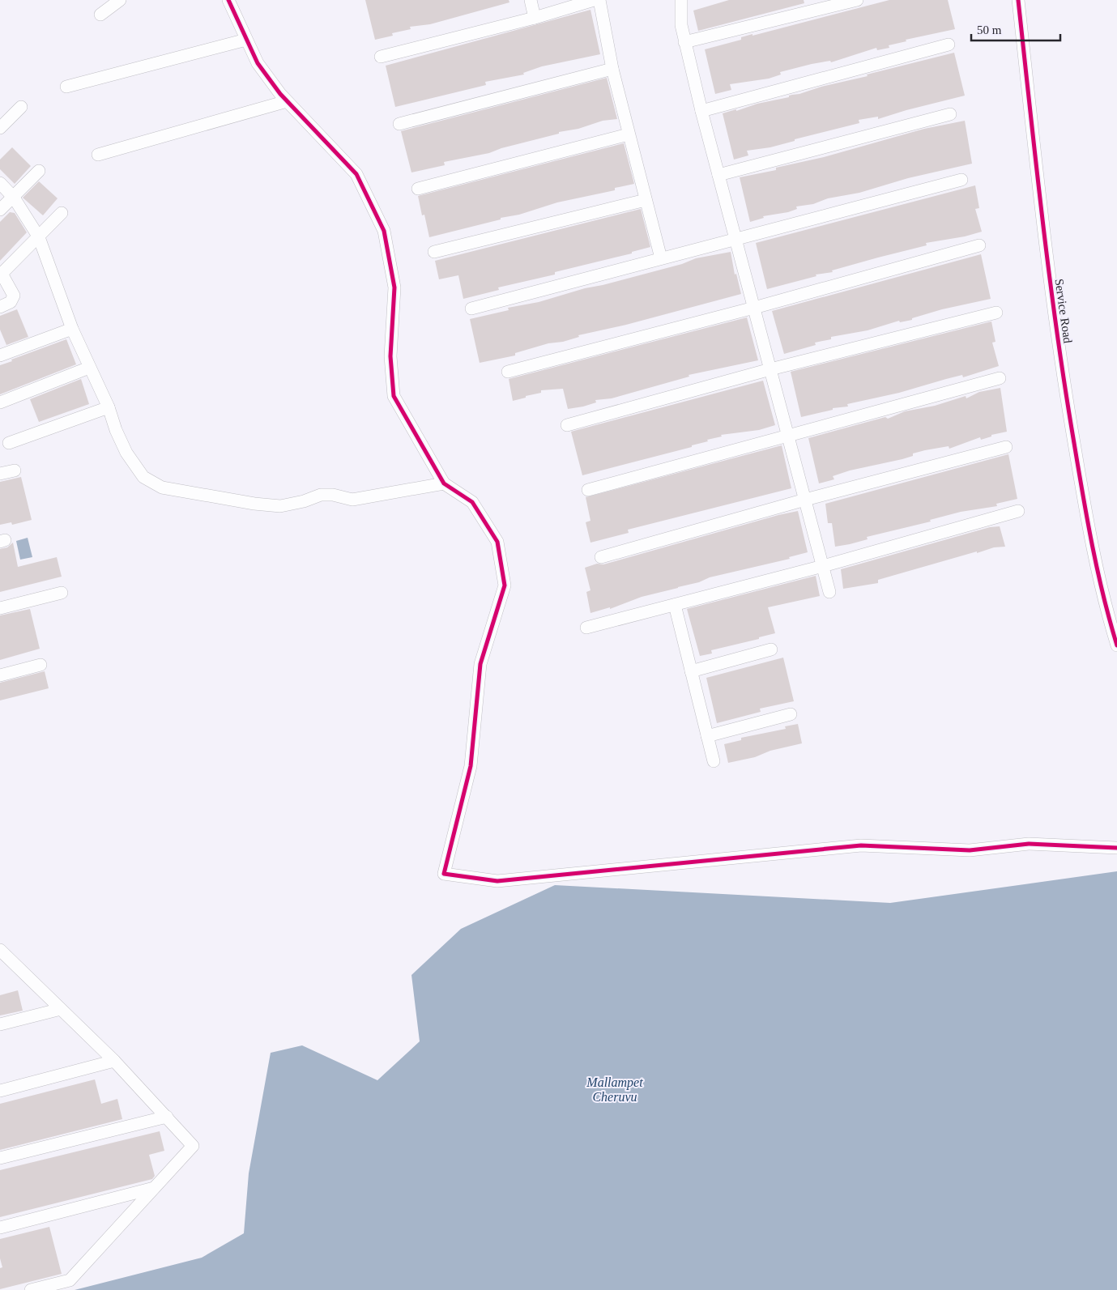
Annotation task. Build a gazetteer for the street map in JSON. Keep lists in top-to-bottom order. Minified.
{"streets":{"street":["Service Road"]},"water":["Mallampet Cheruvu"],"scale_bar":"50 m"}
